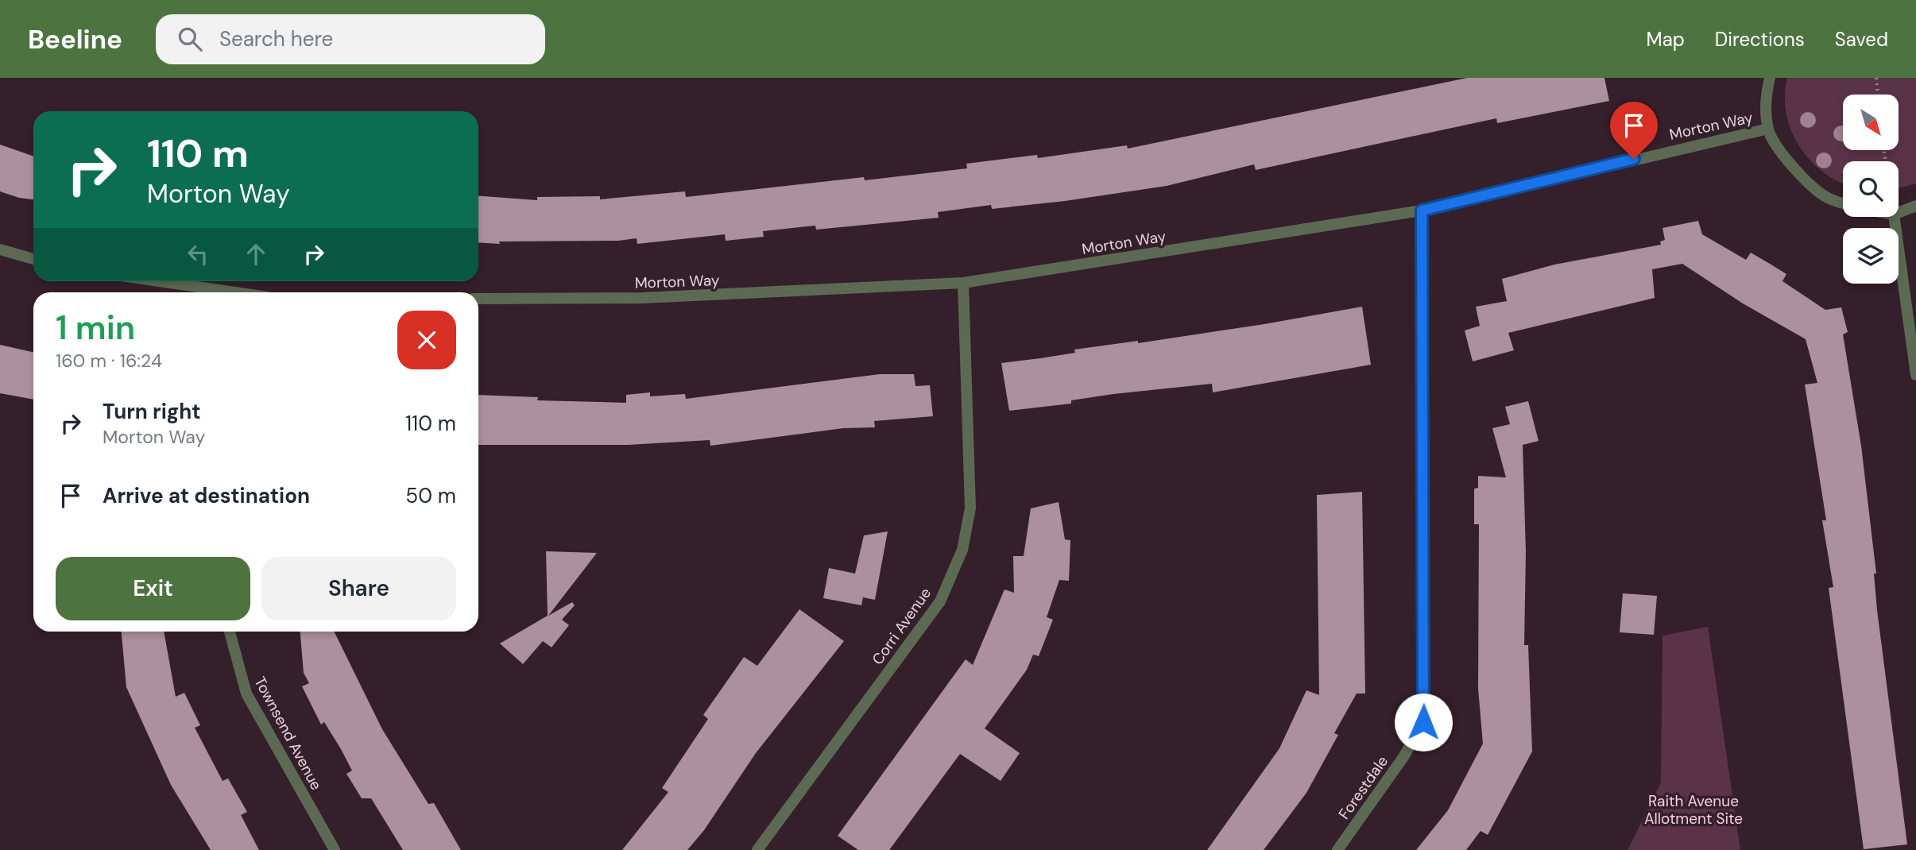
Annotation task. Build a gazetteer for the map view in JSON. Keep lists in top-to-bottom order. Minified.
{"streets":{"street":["Morton Way","Corri Avenue","Townsend Avenue","Forestdale"]},"crossings":[["Morton Way","Corri Avenue"],["Morton Way","Forestdale"]],"parks":["Raith Avenue Allotment Site"],"north":"bottom right","page":{"header":"Beeline","search":"Search here","nav":["Map","Directions","Saved"],"turn":["110 m","Morton Way"],"heading":["1 min","160 m · 16:24"],"list":[{"name":"Turn right","note":"Morton Way","value":"110 m"},{"name":"Arrive at destination","value":"50 m"}],"buttons":["Exit","Share"]}}
